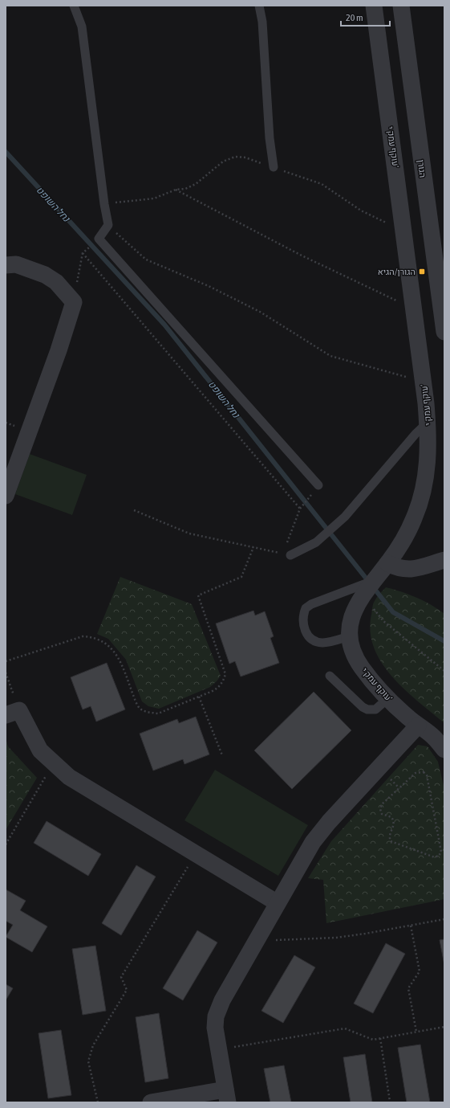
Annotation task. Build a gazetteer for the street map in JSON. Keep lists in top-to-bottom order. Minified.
{"streets":{"street":["עוקף עמק י’","הגורן"]},"water":["נחל השופט"],"places":{"transit":["הגורן/הגיא"]},"scale_bar":"20 m"}
